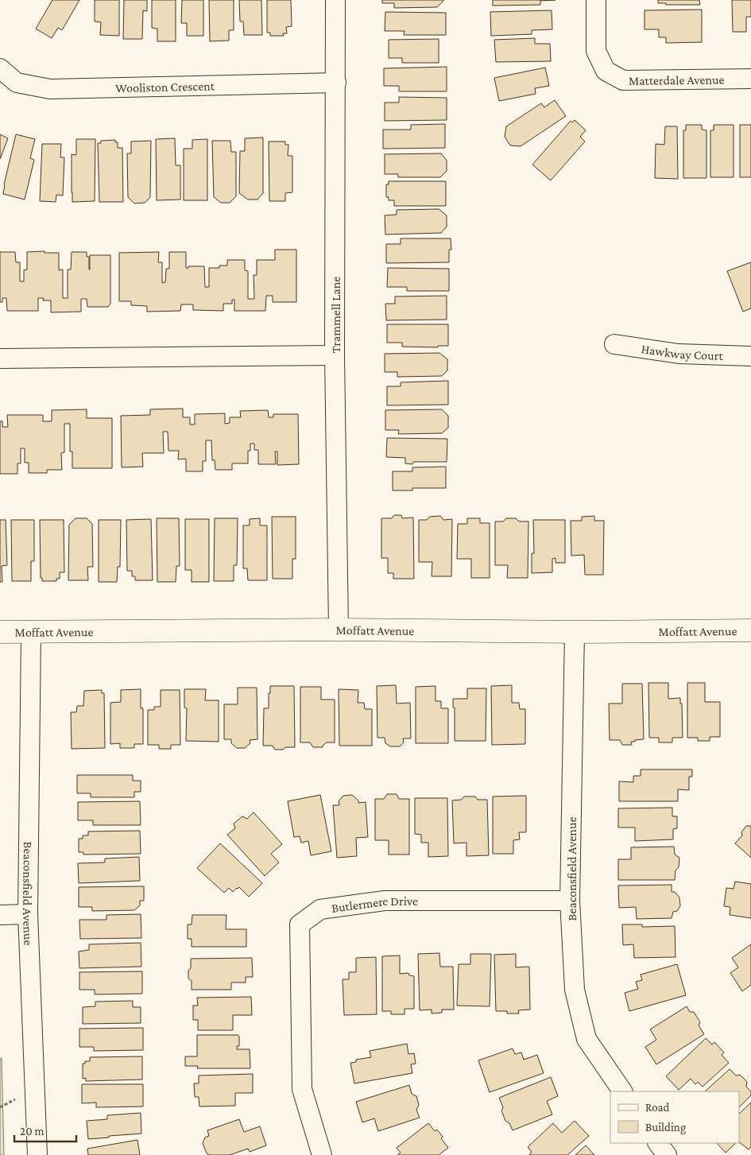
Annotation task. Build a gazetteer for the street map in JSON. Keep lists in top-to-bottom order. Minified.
{"streets":{"street":["Matterdale Avenue","Wooliston Crescent","Trammell Lane","Hawkway Court","Moffatt Avenue","Beaconsfield Avenue","Butlermere Drive"]},"crossings":[["Wooliston Crescent","Trammell Lane"],["Trammell Lane","Moffatt Avenue"],["Moffatt Avenue","Beaconsfield Avenue"],["Beaconsfield Avenue","Butlermere Drive"]],"legend":["Road","Building"],"scale_bar":"20 m"}
